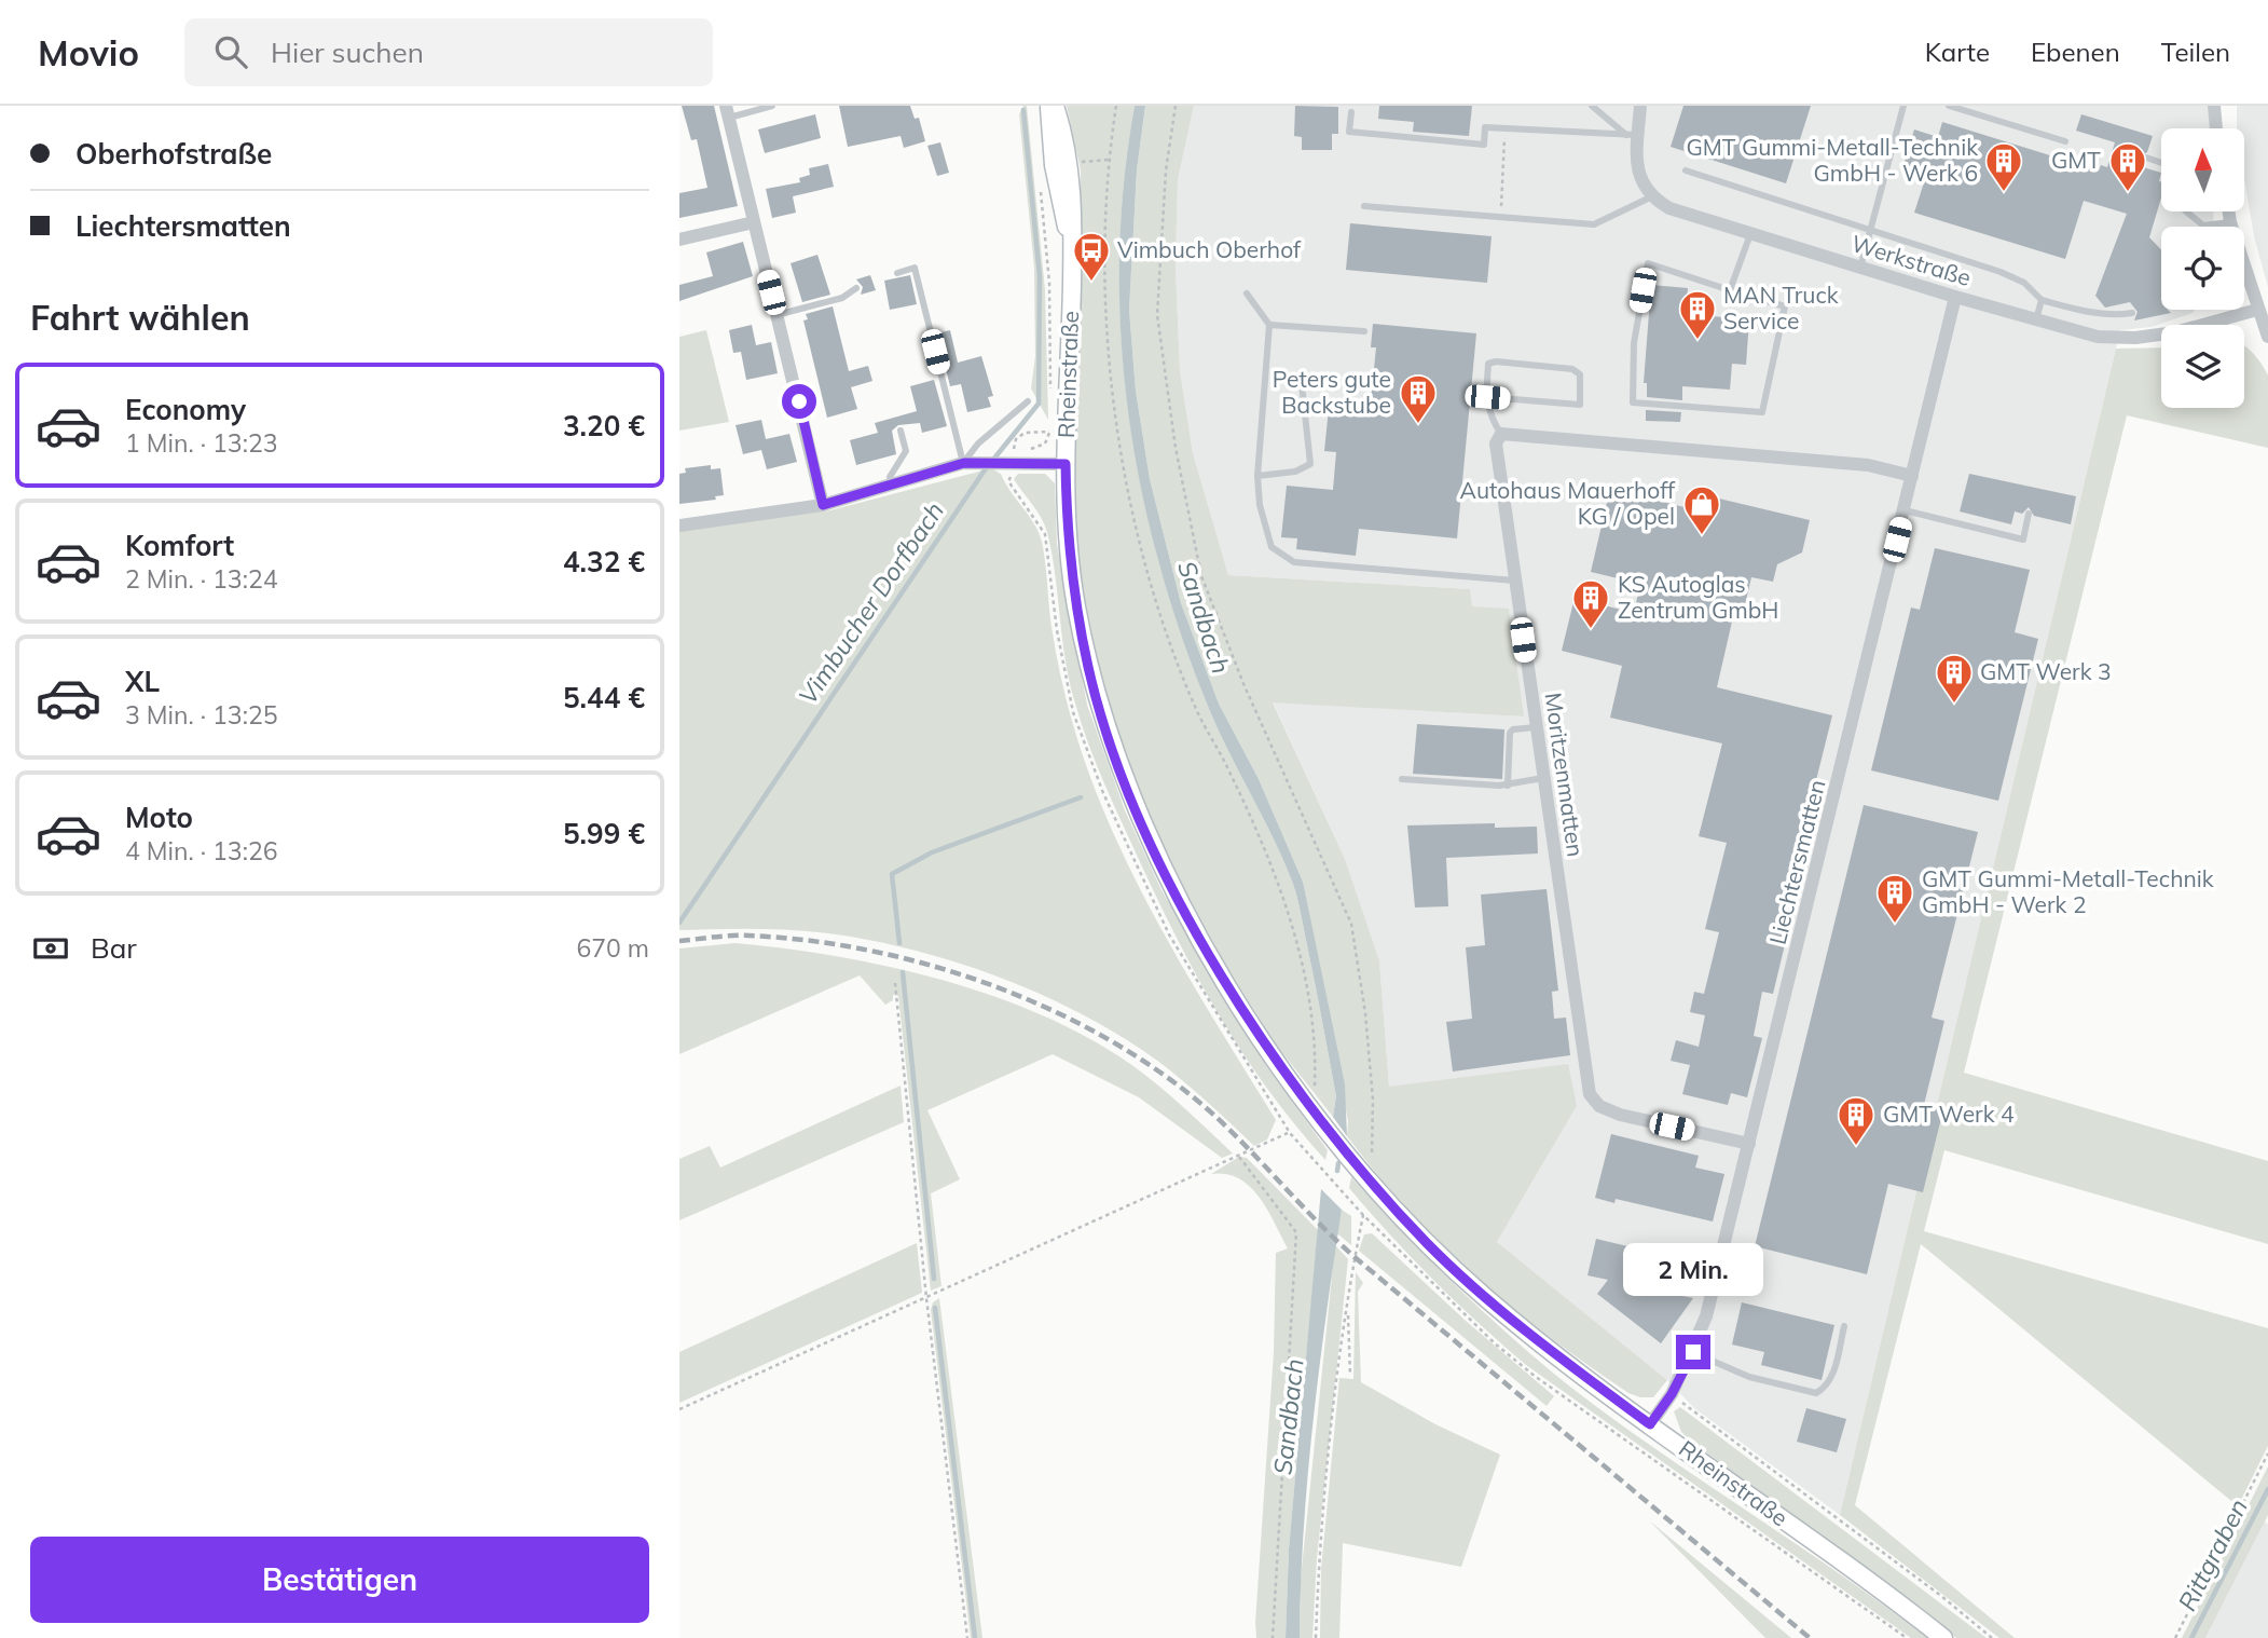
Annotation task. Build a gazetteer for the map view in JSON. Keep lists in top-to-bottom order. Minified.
{"streets":{"street":["Werkstraße","Rheinstraße","Moritzenmatten","Liechtersmatten"]},"crossings":[["Werkstraße","Liechtersmatten"],["Rheinstraße","Liechtersmatten"],["Moritzenmatten","Liechtersmatten"]],"water":["Vimbucher Dorfbach","Sandbach","Rittgraben"],"places":{"building":["GMT Gummi-Metall-Technik GmbH - Werk 6","GMT","MAN Truck Service","Peters gute Backstube","KS Autoglas Zentrum GmbH","GMT Werk 3","GMT Gummi-Metall-Technik GmbH - Werk 2","GMT Werk 4"],"bus stop":["Vimbuch Oberhof"],"shop":["Autohaus Mauerhoff KG / Opel"]},"north":"top","page":{"header":"Movio","search":"Hier suchen","nav":["Karte","Ebenen","Teilen"],"banner":["Oberhofstraße","Liechtersmatten"],"heading":"Fahrt wählen","list":[{"name":"Economy","note":"1 Min. · 13:23","value":"3.20 €"},{"name":"Komfort","note":"2 Min. · 13:24","value":"4.32 €"},{"name":"XL","note":"3 Min. · 13:25","value":"5.44 €"},{"name":"Moto","note":"4 Min. · 13:26","value":"5.99 €"}],"pay":["Bar","670 m"],"bubble":"2 Min.","buttons":"Bestätigen"}}
